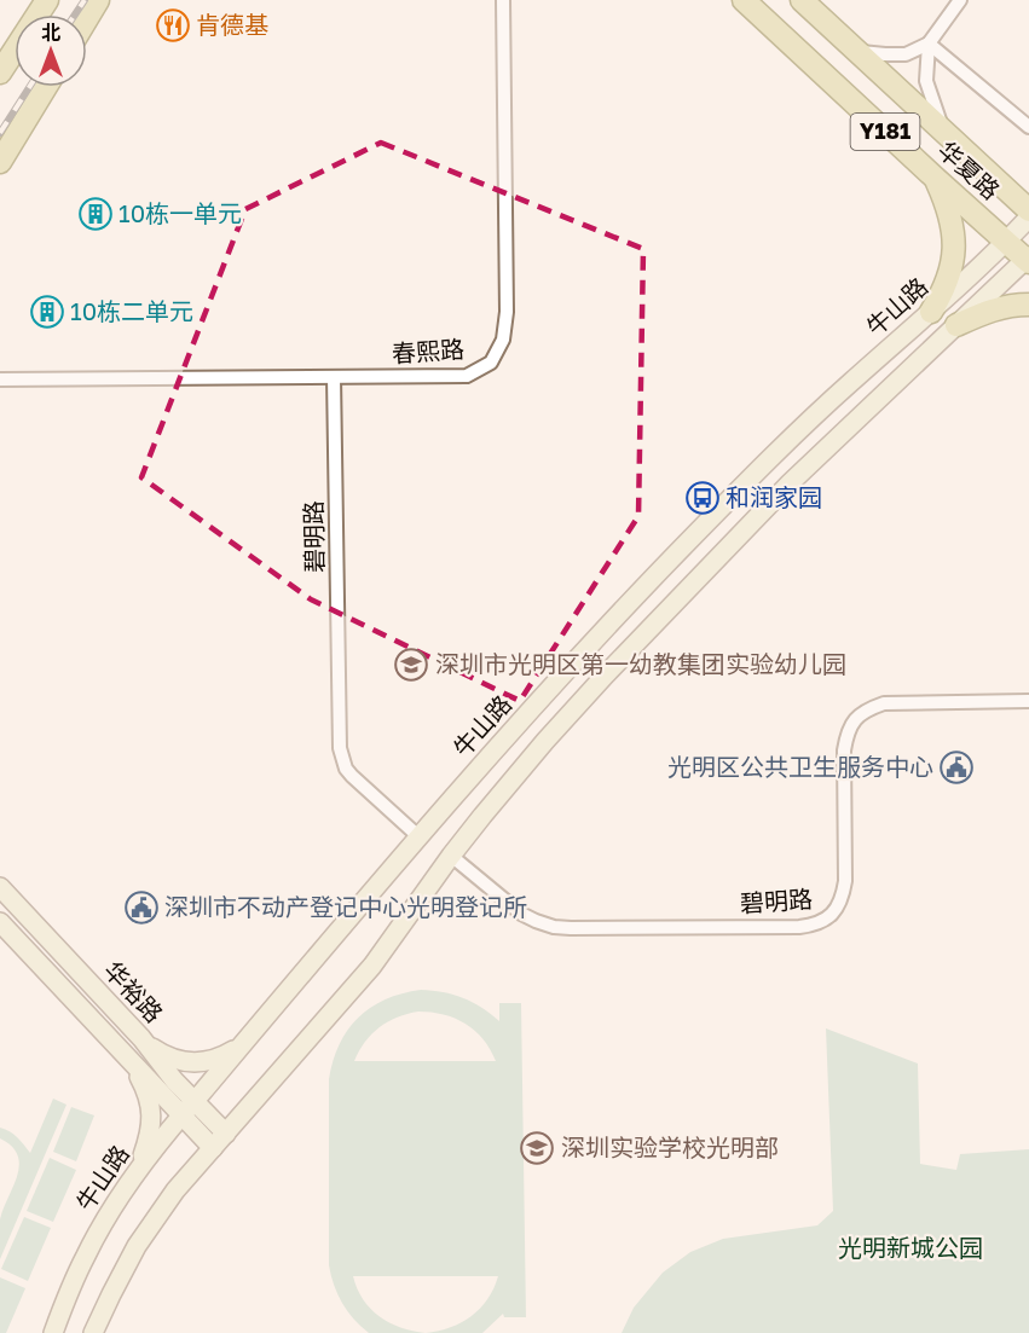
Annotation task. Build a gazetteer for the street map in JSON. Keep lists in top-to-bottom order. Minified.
{"streets":{"main road":["Y181","华夏路"],"street":["牛山路","春熙路","碧明路","华裕路"]},"crossings":[["华夏路","牛山路"],["牛山路","碧明路"],["牛山路","华裕路"],["春熙路","碧明路"]],"parks":["光明新城公园"],"places":{"restaurant":["肯德基"],"building":["10栋一单元","10栋二单元"],"bus stop":["和润家园"],"school or university":["深圳市光明区第一幼教集团实验幼儿园","深圳实验学校光明部"],"public building":["光明区公共卫生服务中心","深圳市不动产登记中心光明登记所"]},"north":"top"}
